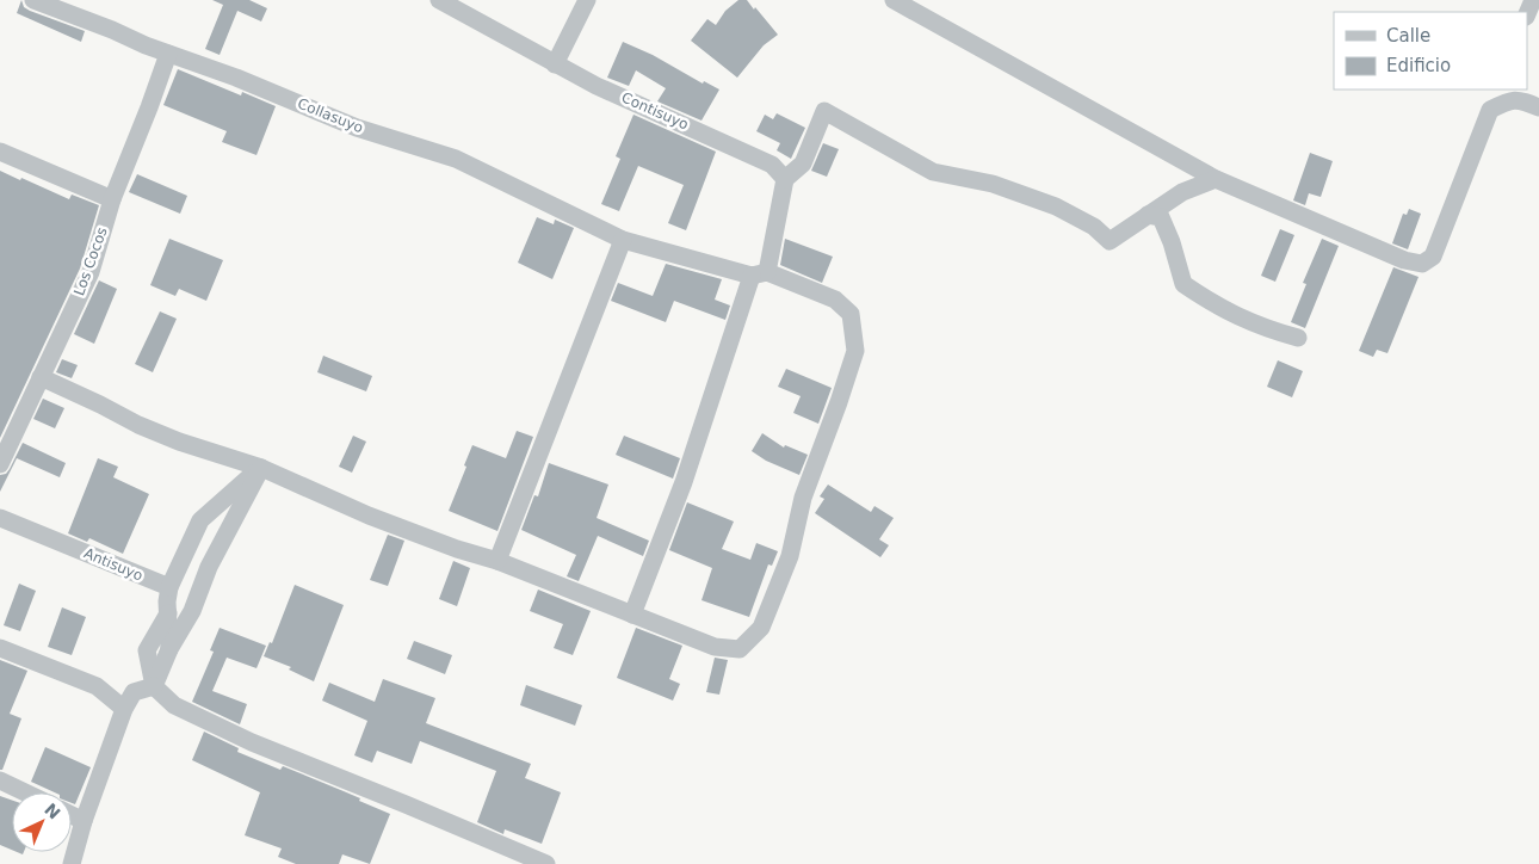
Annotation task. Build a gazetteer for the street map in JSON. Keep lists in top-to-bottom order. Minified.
{"streets":{"street":["Contisuyo","Collasuyo","Los Cocos","Antisuyo"]},"crossings":[["Collasuyo","Los Cocos"]],"legend":["Calle","Edificio"],"north":"top right"}
